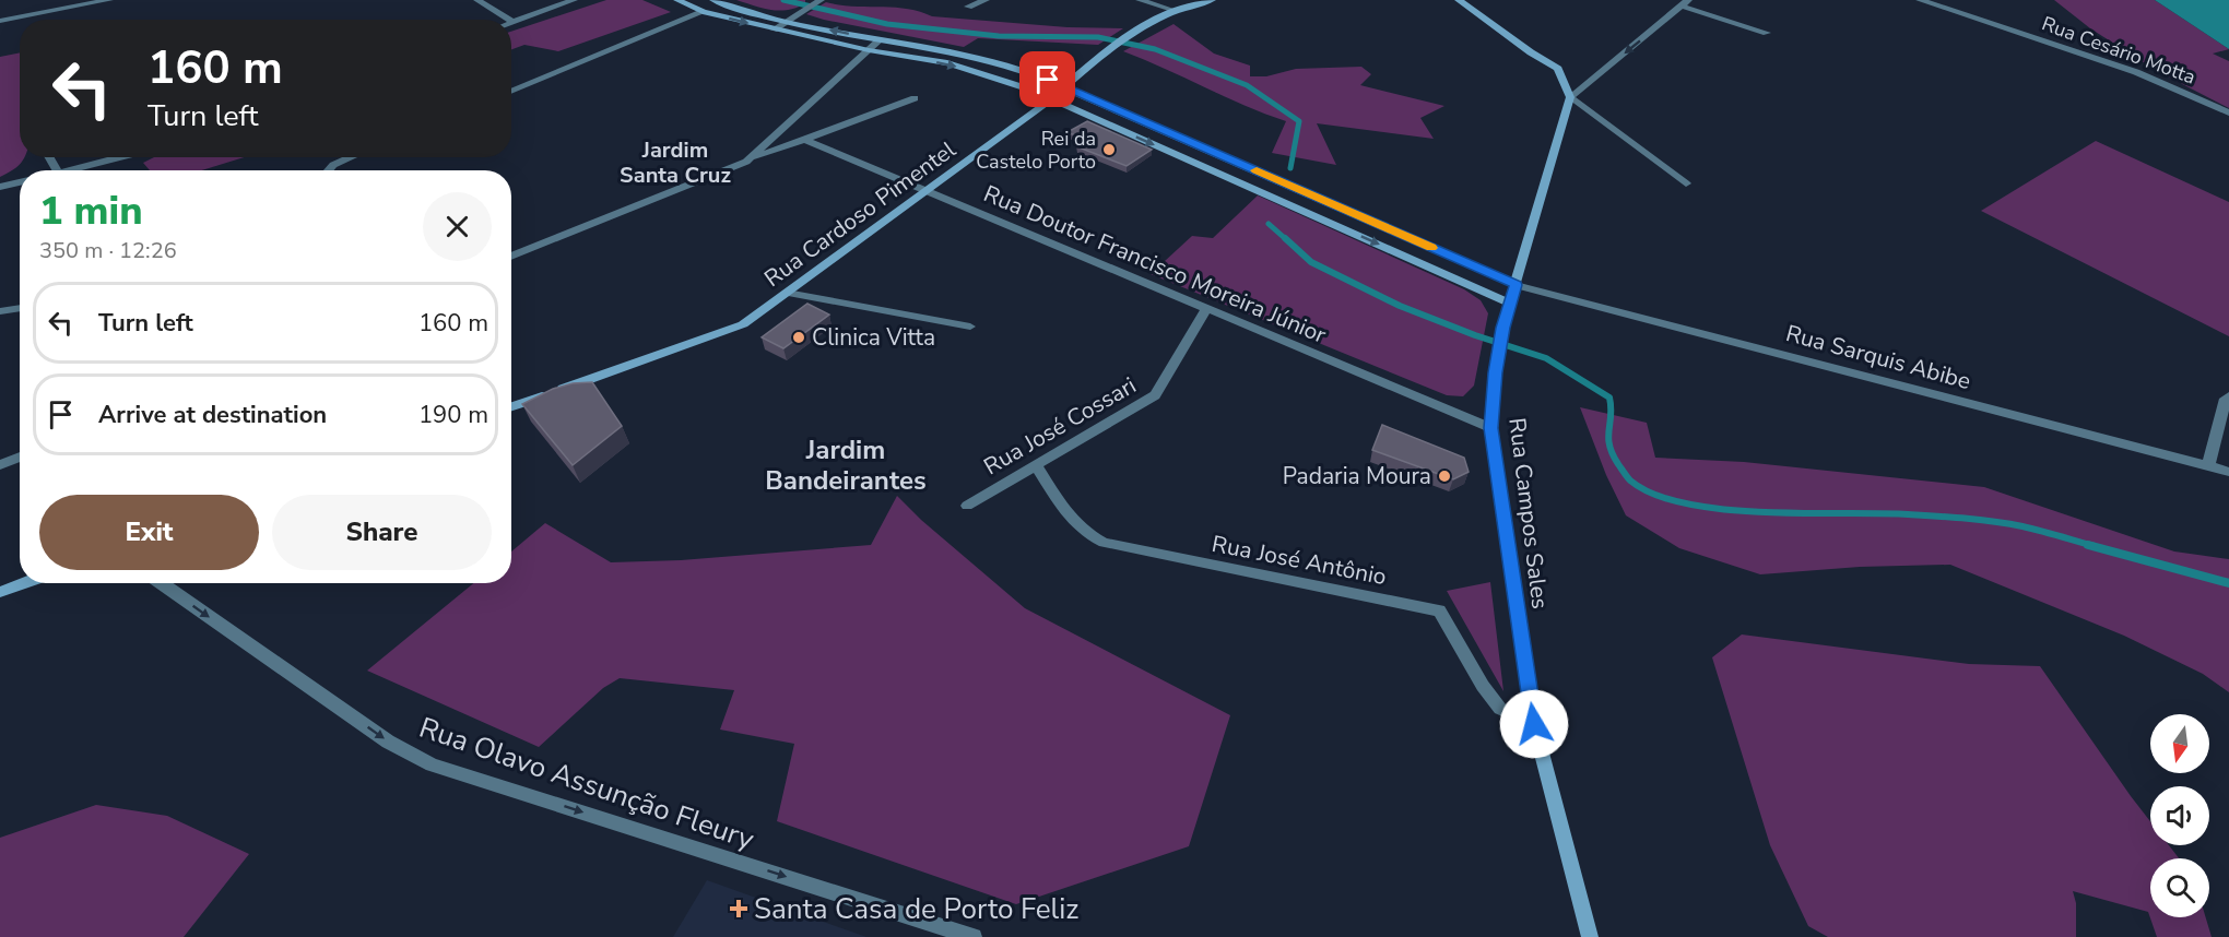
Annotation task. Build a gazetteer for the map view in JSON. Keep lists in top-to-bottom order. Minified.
{"streets":{"main road":["Rua Cardoso Pimentel","Rua Campos Sales"],"street":["Rua Cesário Motta","Rua Doutor Francisco Moreira Júnior","Rua Sarquis Abibe","Rua José Cossari","Rua José Antônio","Rua Olavo Assunção Fleury"]},"crossings":[["Rua Cardoso Pimentel","Rua Doutor Francisco Moreira Júnior"],["Rua Doutor Francisco Moreira Júnior","Rua José Cossari"],["Rua Doutor Francisco Moreira Júnior","Rua Campos Sales"],["Rua Sarquis Abibe","Rua Campos Sales"],["Rua José Cossari","Rua José Antônio"],["Rua Campos Sales","Rua José Antônio"]],"one_way":["Rua Olavo Assunção Fleury"],"districts":["Jardim Santa Cruz","Jardim Bandeirantes"],"places":{"other":["Rei da Castelo Porto","Clinica Vitta","Padaria Moura"],"health":["Santa Casa de Porto Feliz"]},"north":"bottom","page":{"turn":["160 m","Turn left"],"heading":["1 min","350 m · 12:26"],"list":[{"name":"Turn left","value":"160 m"},{"name":"Arrive at destination","value":"190 m"}],"buttons":["Exit","Share"]}}
